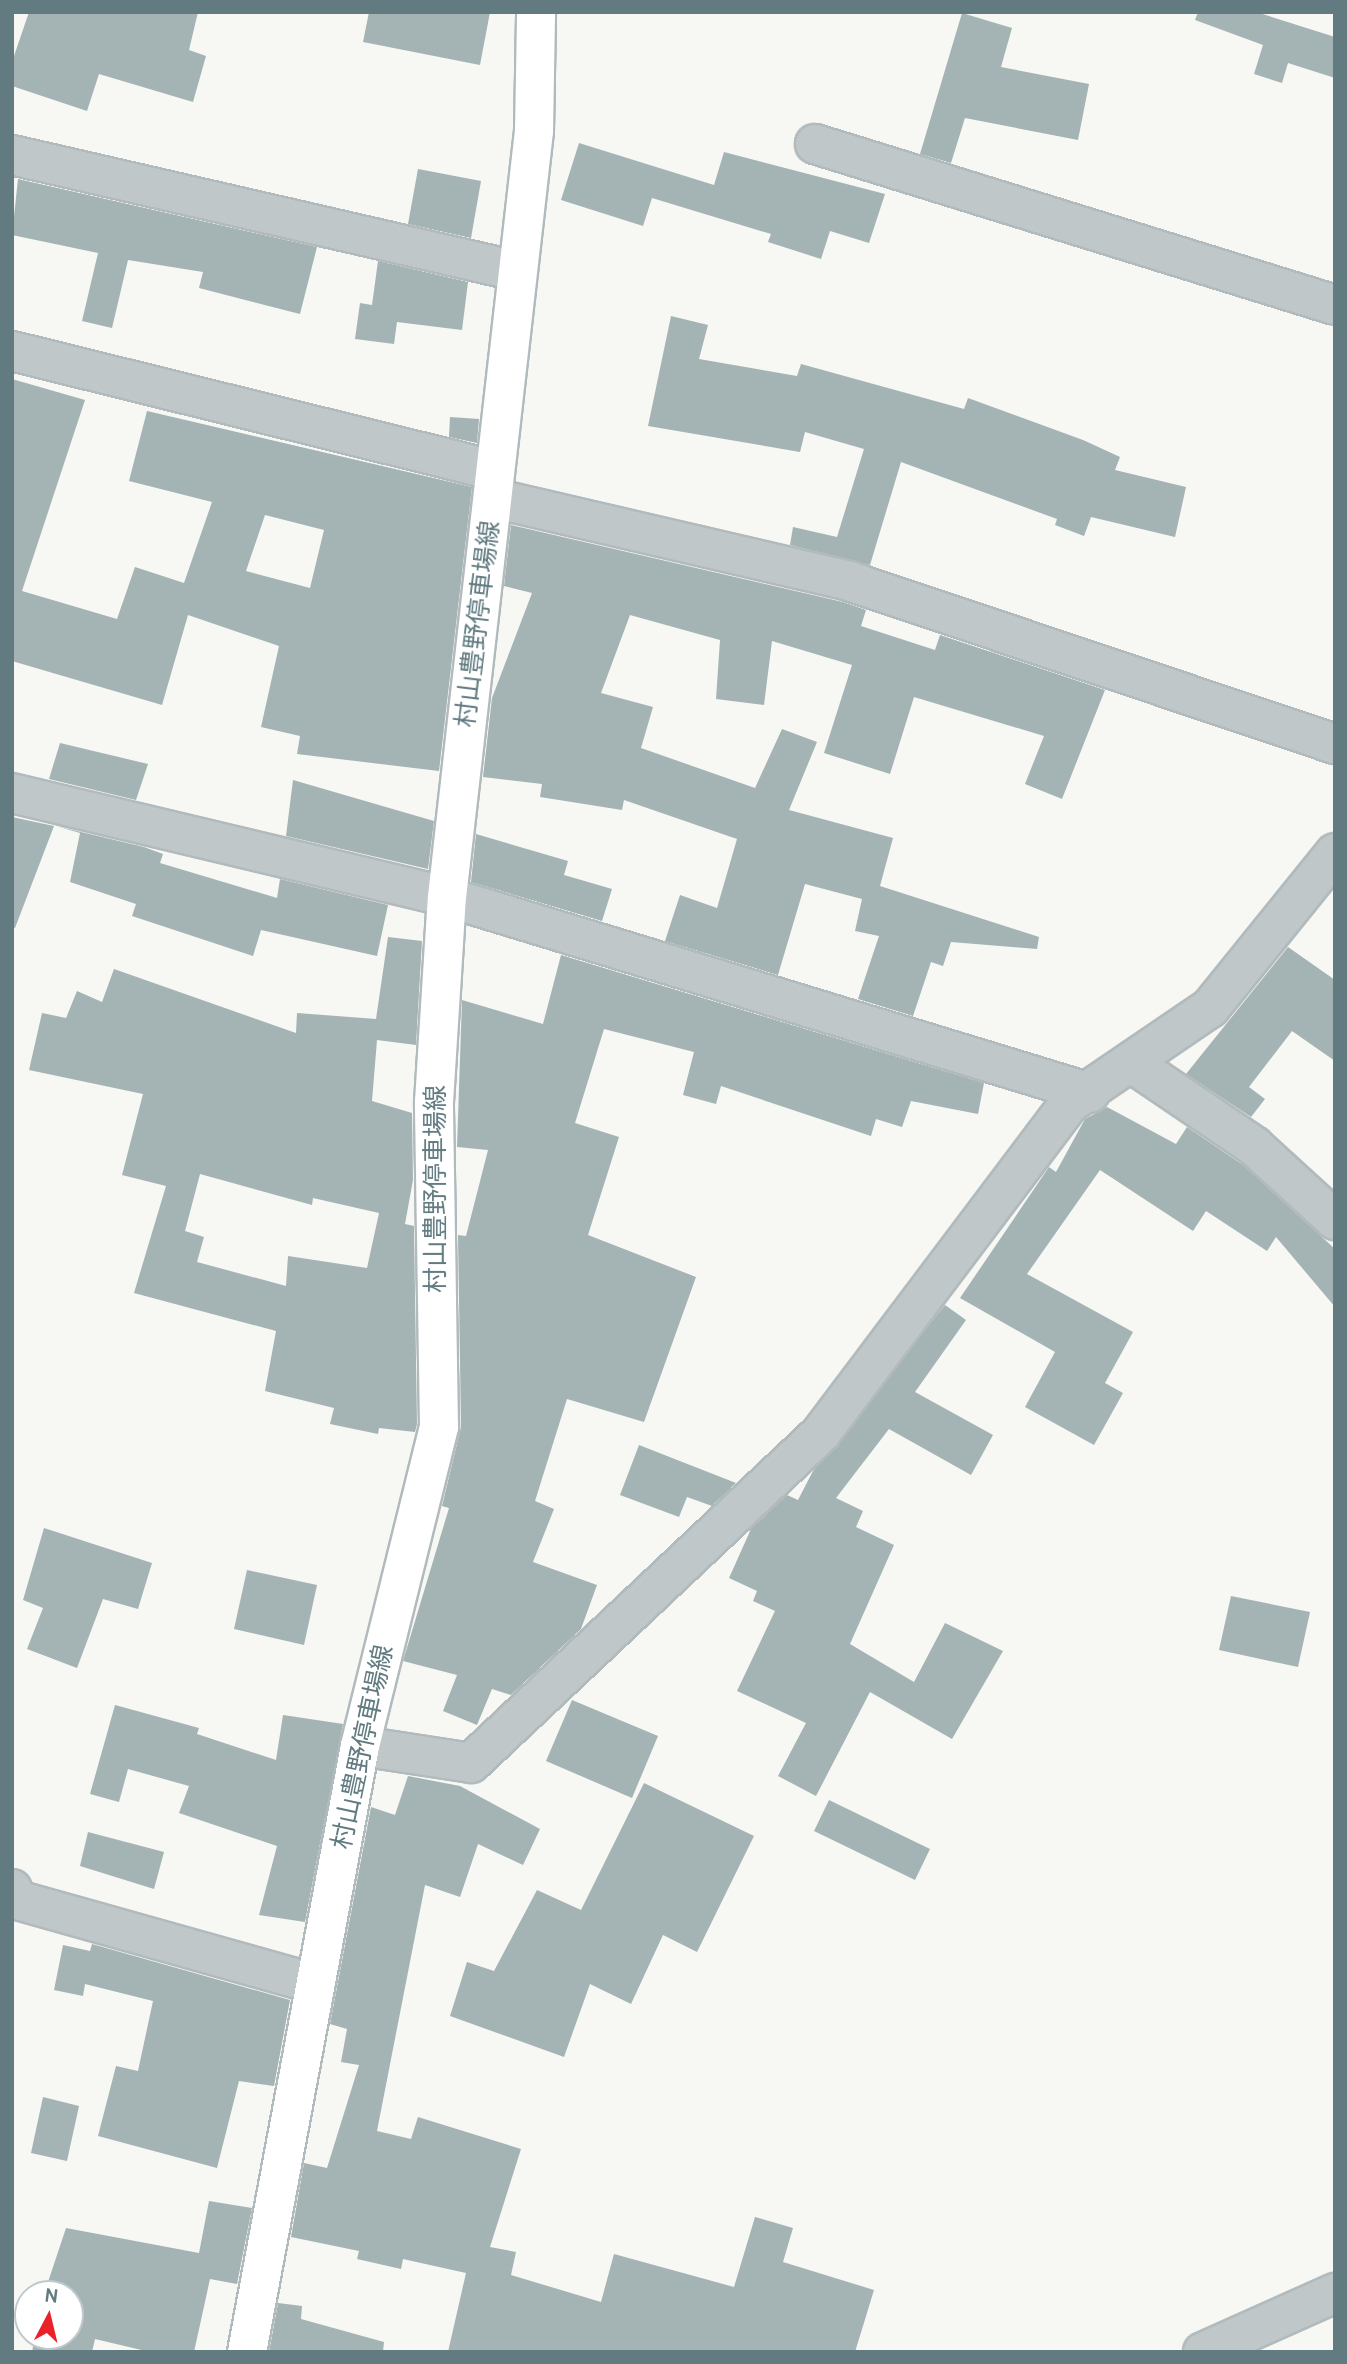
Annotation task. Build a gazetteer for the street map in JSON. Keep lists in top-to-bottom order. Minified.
{"streets":{"main road":["村山豊野停車場線"]},"north":"top"}
